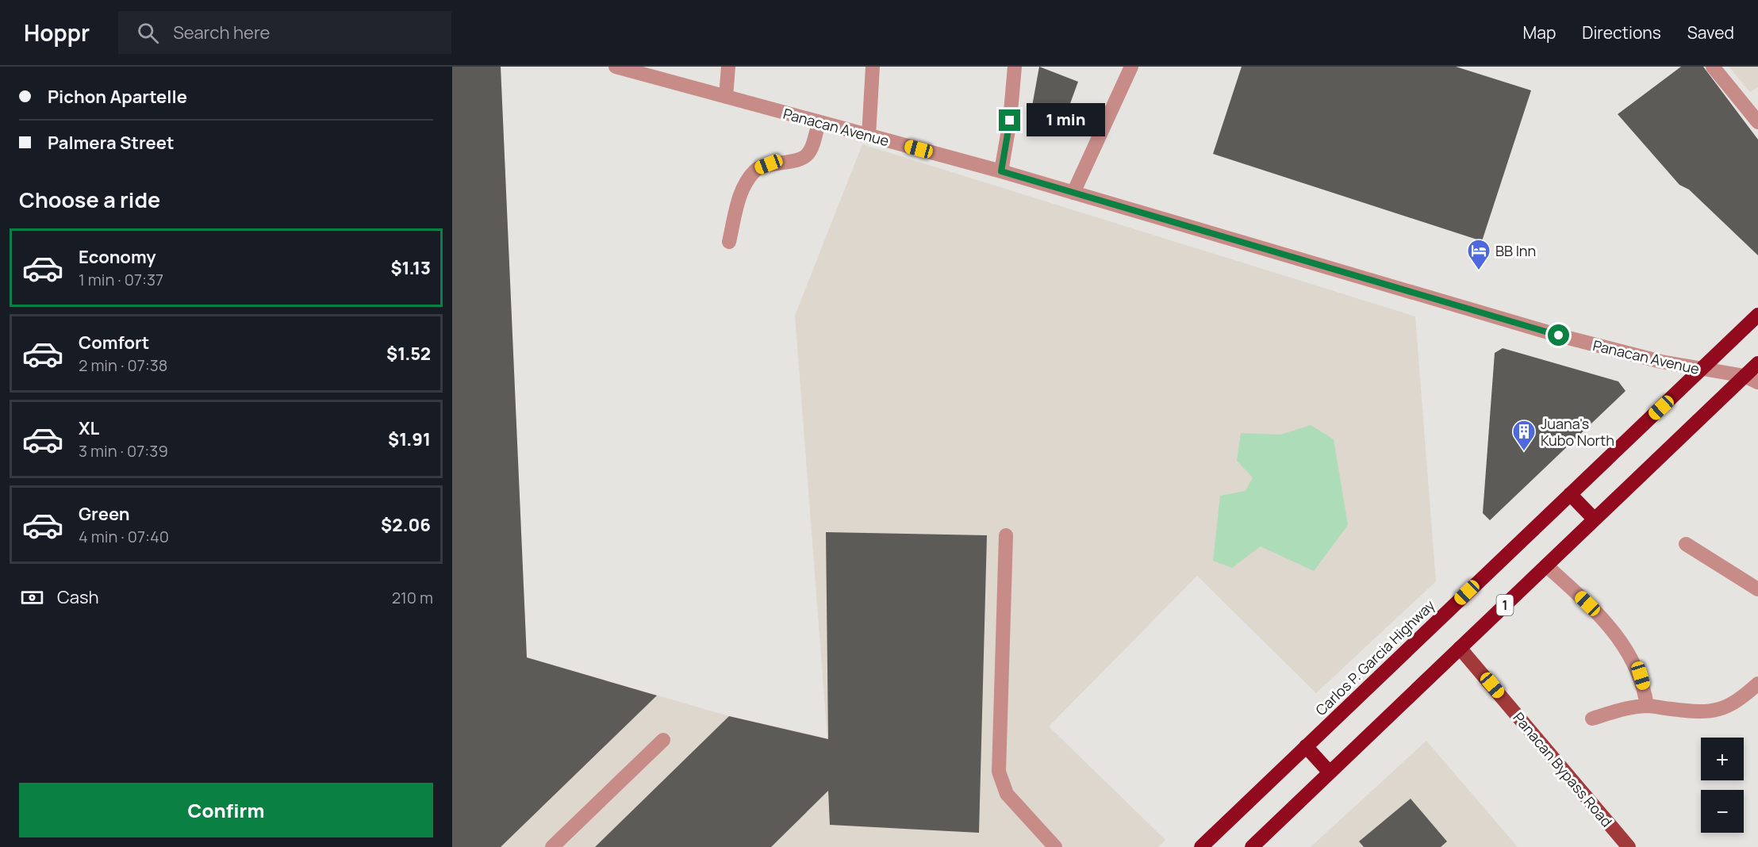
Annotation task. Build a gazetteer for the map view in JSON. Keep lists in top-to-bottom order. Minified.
{"streets":{"highway":["1","Carlos P. Garcia Highway"],"main road":["Panacan Bypass Road"],"street":["Panacan Avenue"]},"crossings":[["Panacan Avenue","1"],["Panacan Avenue","Carlos P. Garcia Highway"],["1","Panacan Bypass Road"]],"places":{"hotel":["BB Inn"],"building":["Juana's Kubo North"]},"page":{"header":"Hoppr","search":"Search here","nav":["Map","Directions","Saved"],"banner":["Pichon Apartelle","Palmera Street"],"bubble":"1 min","heading":"Choose a ride","list":[{"name":"Economy","note":"1 min · 07:37","value":"$1.13"},{"name":"Comfort","note":"2 min · 07:38","value":"$1.52"},{"name":"XL","note":"3 min · 07:39","value":"$1.91"},{"name":"Green","note":"4 min · 07:40","value":"$2.06"}],"pay":["Cash","210 m"],"map_buttons":["+","−"],"buttons":"Confirm"}}
